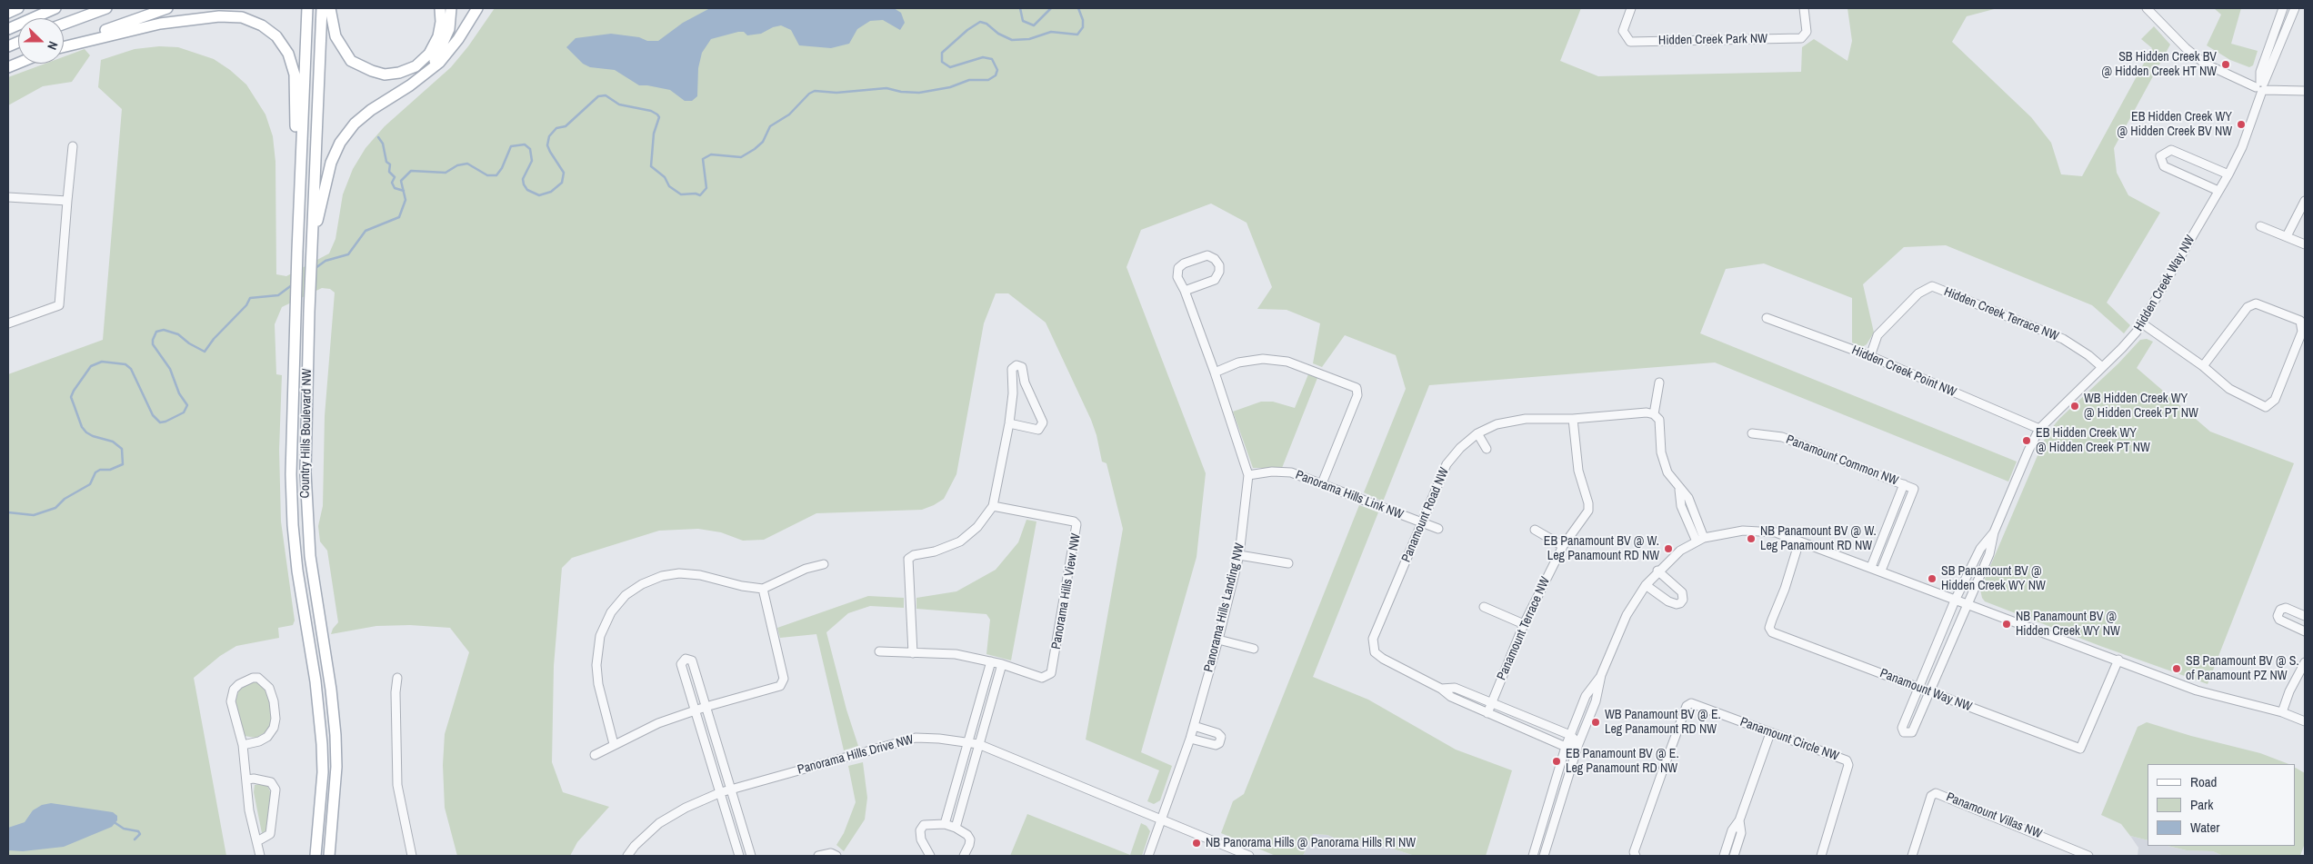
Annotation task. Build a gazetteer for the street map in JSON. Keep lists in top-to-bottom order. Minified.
{"streets":{"main road":["Country Hills Boulevard NW"],"street":["Hidden Creek Park NW","Hidden Creek Way NW","Hidden Creek Terrace NW","Hidden Creek Point NW","Panamount Common NW","Panorama Hills Link NW","Panamount Road NW","Panorama Hills View NW","Panorama Hills Landing NW","Panamount Terrace NW","Panamount Way NW","Panamount Circle NW","Panorama Hills Drive NW","Panamount Villas NW"]},"crossings":[["Hidden Creek Way NW","Hidden Creek Terrace NW"],["Hidden Creek Way NW","Hidden Creek Point NW"],["Hidden Creek Way NW","Panamount Way NW"],["Hidden Creek Terrace NW","Hidden Creek Point NW"],["Panorama Hills Link NW","Panamount Road NW"],["Panorama Hills Link NW","Panorama Hills Landing NW"],["Panamount Road NW","Panamount Terrace NW"],["Panorama Hills Landing NW","Panorama Hills Drive NW"]],"places":["SB Hidden Creek BV @ Hidden Creek HT NW","EB Hidden Creek WY @ Hidden Creek BV NW","WB Hidden Creek WY @ Hidden Creek PT NW","EB Hidden Creek WY @ Hidden Creek PT NW","NB Panamount BV @ W. Leg Panamount RD NW","EB Panamount BV @ W. Leg Panamount RD NW","SB Panamount BV @ Hidden Creek WY NW","NB Panamount BV @ Hidden Creek WY NW","SB Panamount BV @ S. of Panamount PZ NW","WB Panamount BV @ E. Leg Panamount RD NW","EB Panamount BV @ E. Leg Panamount RD NW","NB Panorama Hills @ Panorama Hills RI NW"],"legend":["Road","Park","Water"],"north":"right"}
